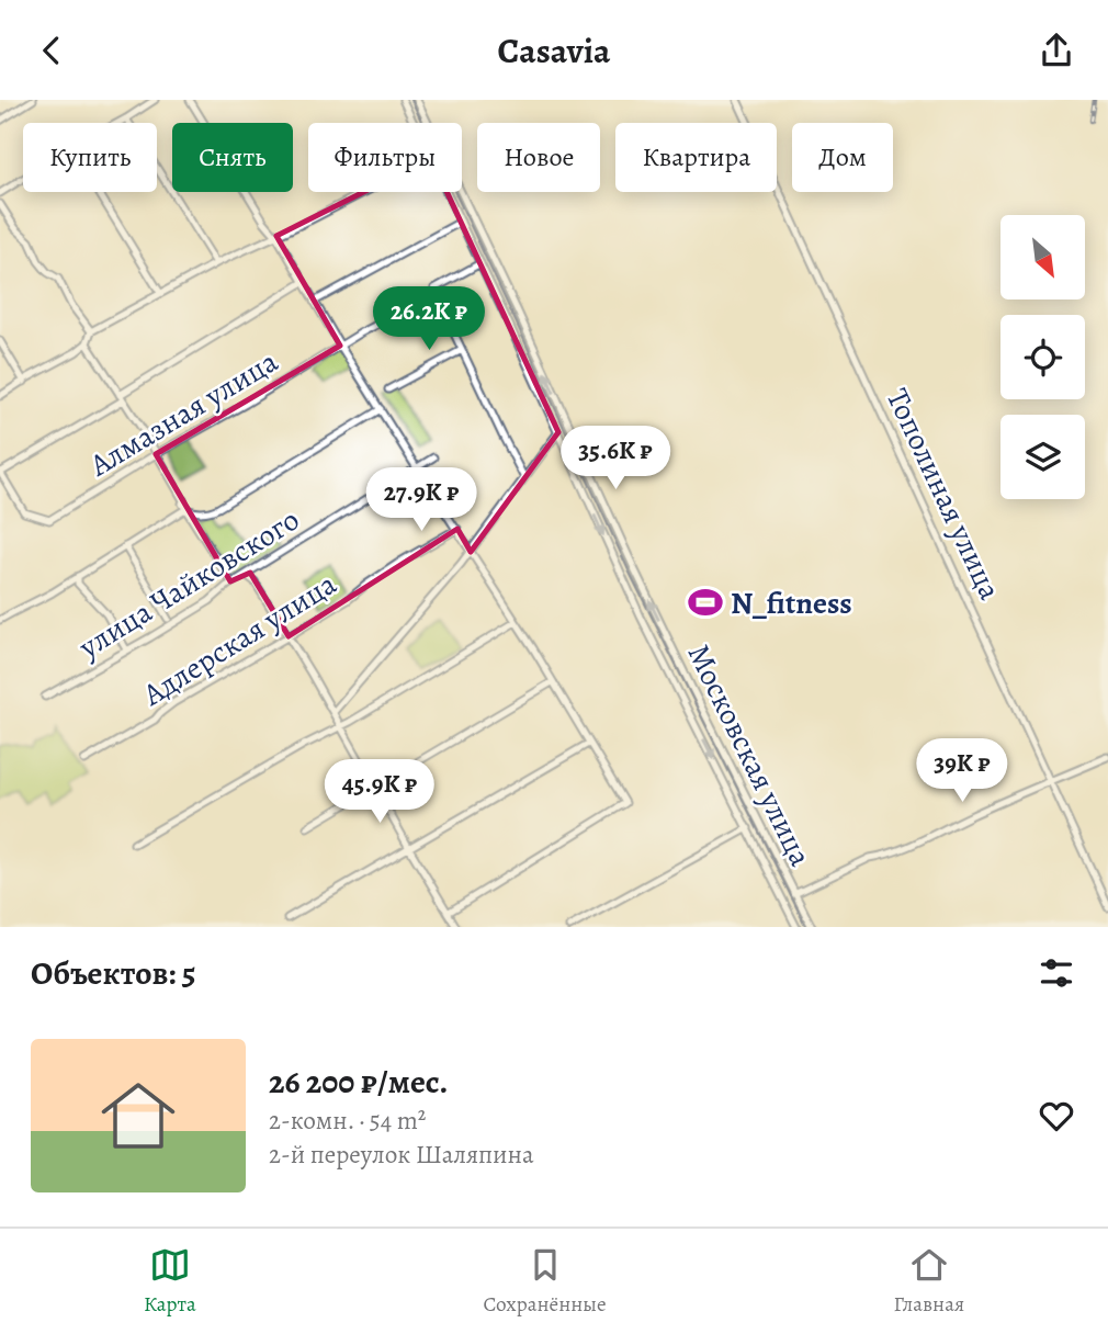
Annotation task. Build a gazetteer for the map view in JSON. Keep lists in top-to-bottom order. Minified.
{"streets":{"street":["Алмазная улица","Тополиная улица","улица Чайковского","Адлерская улица","Московская улица"]},"crossings":[["Алмазная улица","Московская улица"]],"places":{"sports":["N_fitness"]},"north":"bottom right","page":{"header":"Casavia","chip":["Купить","Снять","Фильтры","Новое","Квартира","Дом"],"price":["26.2K ₽","35.6K ₽","27.9K ₽","39K ₽","45.9K ₽"],"heading":"Объектов: 5","list":[{"name":"26 200 ₽/мес.","note":"2-комн. · 54 m² · 2-й переулок Шаляпина"}],"tabs":["Карта","Сохранённые","Главная"]}}
